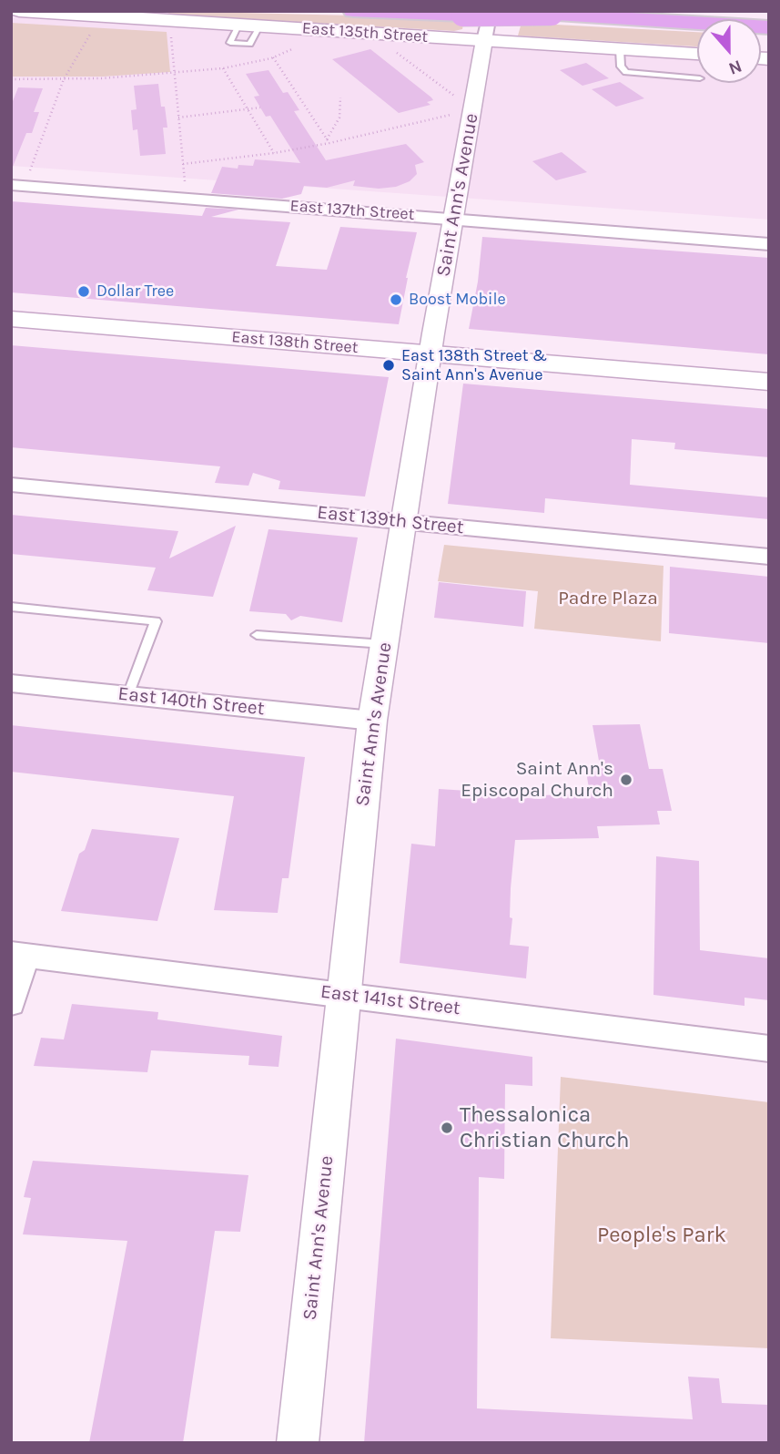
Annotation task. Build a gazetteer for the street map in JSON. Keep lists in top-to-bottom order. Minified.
{"streets":{"main road":["East 135th Street","East 138th Street"],"street":["Saint Ann's Avenue","East 137th Street","East 139th Street","East 140th Street","East 141st Street"]},"crossings":[["East 135th Street","Saint Ann's Avenue"],["Saint Ann's Avenue","East 137th Street"],["Saint Ann's Avenue","East 138th Street"],["Saint Ann's Avenue","East 139th Street"],["Saint Ann's Avenue","East 140th Street"],["Saint Ann's Avenue","East 141st Street"]],"parks":["Padre Plaza","People's Park"],"places":["Dollar Tree","Boost Mobile","East 138th Street & Saint Ann's Avenue","Saint Ann's Episcopal Church","Thessalonica Christian Church"],"north":"bottom"}
